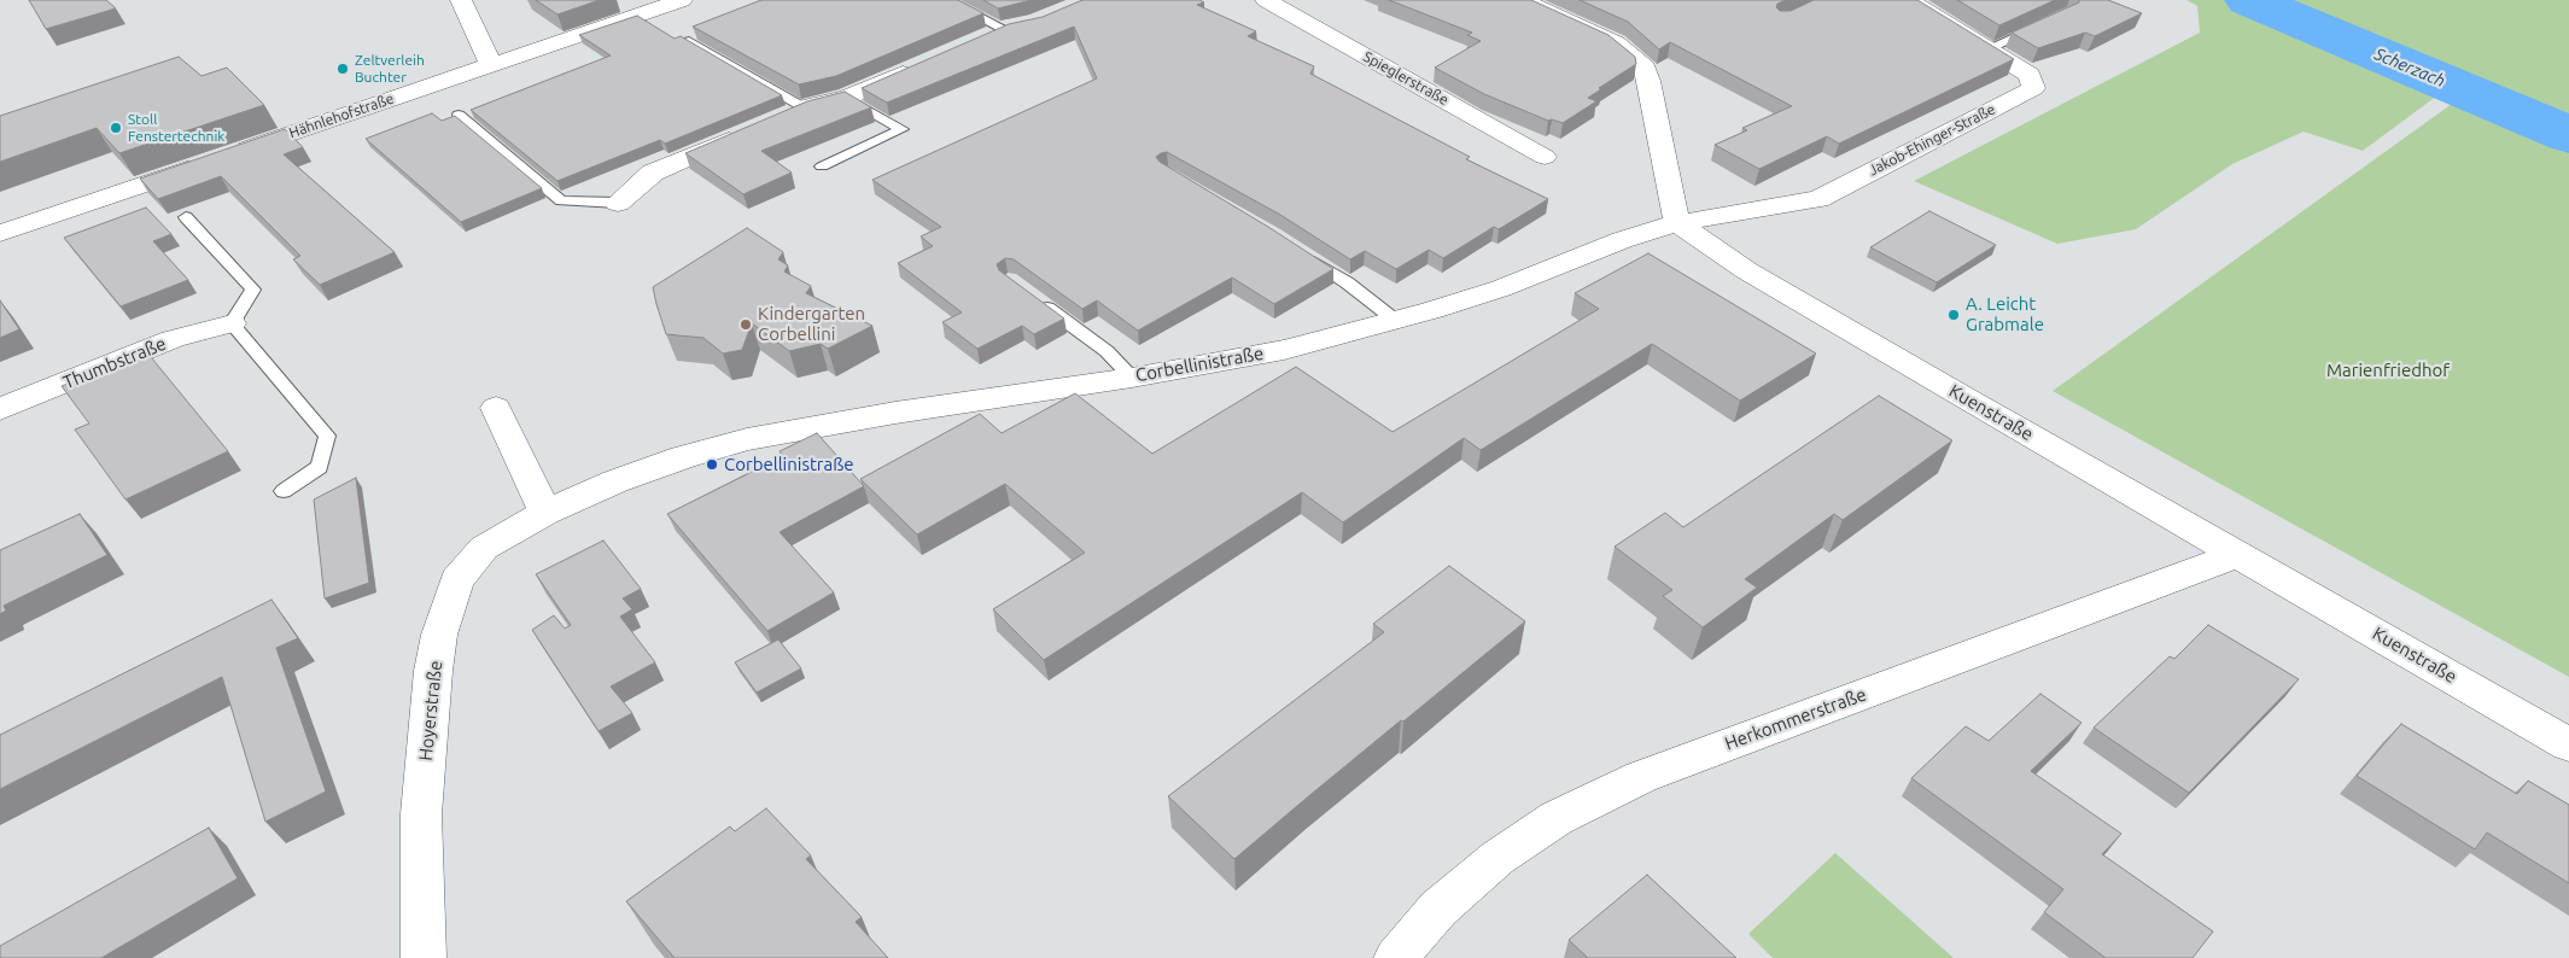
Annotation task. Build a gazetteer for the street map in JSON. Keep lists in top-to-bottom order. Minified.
{"streets":{"street":["Spieglerstraße","Hähnlehofstraße","Jakob-Ehinger-Straße","Thumbstraße","Corbellinistraße","Kuenstraße","Hoyerstraße","Herkommerstraße"]},"crossings":[["Jakob-Ehinger-Straße","Corbellinistraße"],["Jakob-Ehinger-Straße","Kuenstraße"],["Corbellinistraße","Kuenstraße"],["Corbellinistraße","Hoyerstraße"],["Kuenstraße","Herkommerstraße"]],"water":["Scherzach"],"parks":["Marienfriedhof"],"places":["Zeltverleih Buchter","Stoll Fenstertechnik","A. Leicht Grabmale","Kindergarten Corbellini","Corbellinistraße"]}
